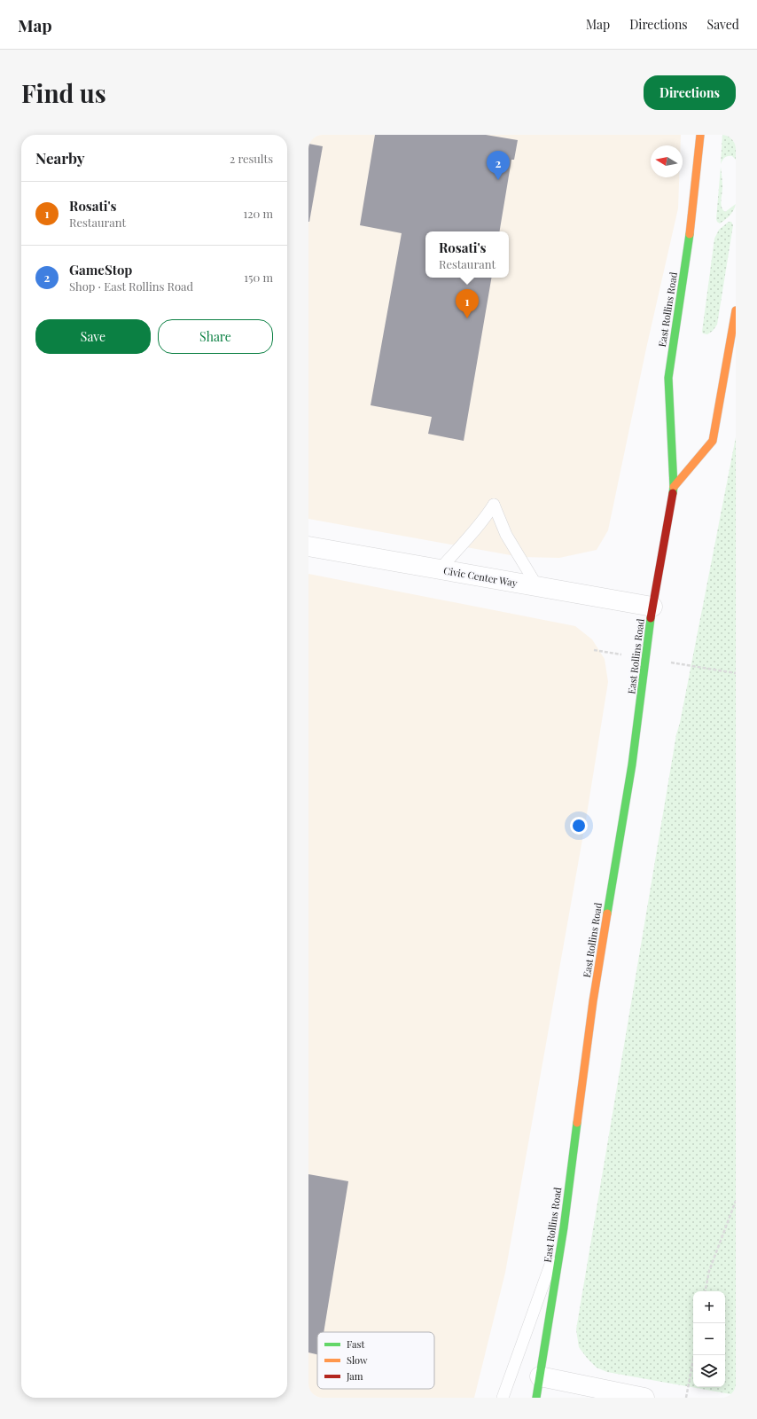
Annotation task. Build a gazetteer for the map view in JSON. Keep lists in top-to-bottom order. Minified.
{"streets":{"main road":["East Rollins Road"],"street":["Civic Center Way"]},"crossings":[["East Rollins Road","Civic Center Way"]],"legend":["Fast","Slow","Jam"],"north":"left","page":{"header":"Map","nav":["Map","Directions","Saved"],"buttons":["Directions",["Save","Share"]],"title":"Find us","heading":["Nearby","2 results"],"pins":["2","1"],"list":[{"mark":"1","name":"Rosati's","note":"Restaurant","value":"120 m"},{"mark":"2","name":"GameStop","note":"Shop · East Rollins Road","value":"150 m"}],"popup":["Rosati's","Restaurant"],"map_buttons":["+","−"]}}
